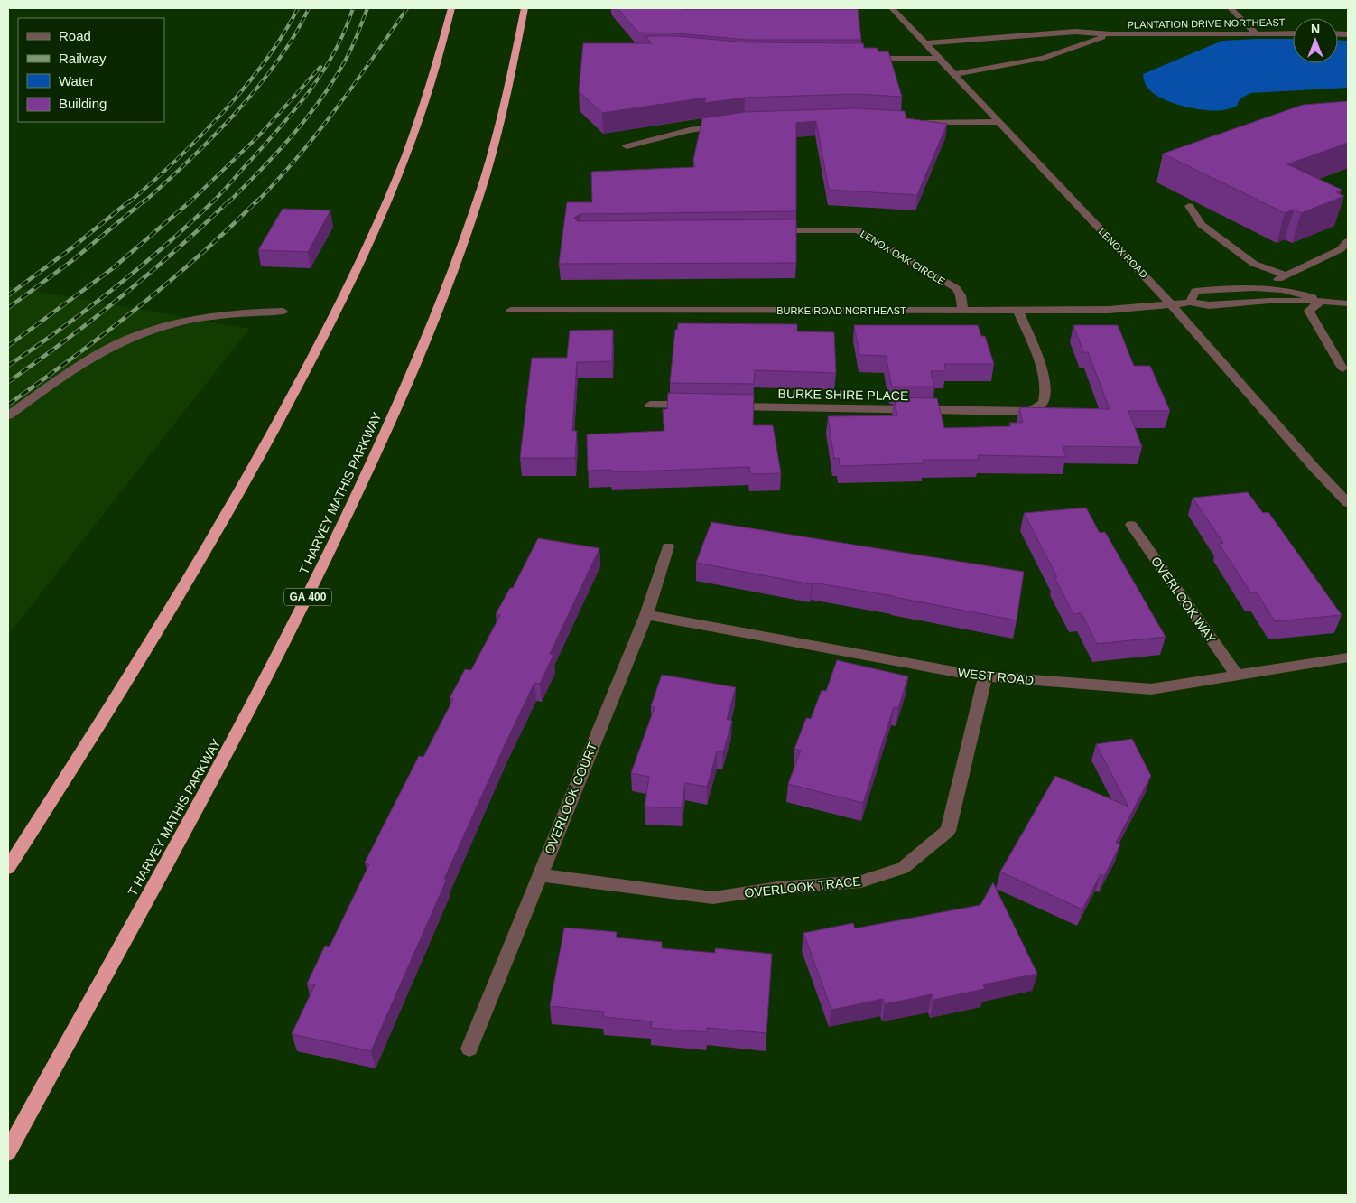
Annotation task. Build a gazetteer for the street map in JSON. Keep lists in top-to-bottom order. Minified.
{"streets":{"highway":["T HARVEY MATHIS PARKWAY","GA 400"],"street":["PLANTATION DRIVE NORTHEAST","LENOX ROAD","LENOX OAK CIRCLE","BURKE ROAD NORTHEAST","BURKE SHIRE PLACE","OVERLOOK WAY","WEST ROAD","OVERLOOK COURT","OVERLOOK TRACE"]},"crossings":[["PLANTATION DRIVE NORTHEAST","LENOX ROAD"],["LENOX ROAD","BURKE ROAD NORTHEAST"],["LENOX OAK CIRCLE","BURKE ROAD NORTHEAST"],["BURKE ROAD NORTHEAST","BURKE SHIRE PLACE"],["OVERLOOK WAY","WEST ROAD"],["WEST ROAD","OVERLOOK COURT"],["WEST ROAD","OVERLOOK TRACE"],["OVERLOOK COURT","OVERLOOK TRACE"]],"legend":["Road","Railway","Water","Building"],"north":"top"}
